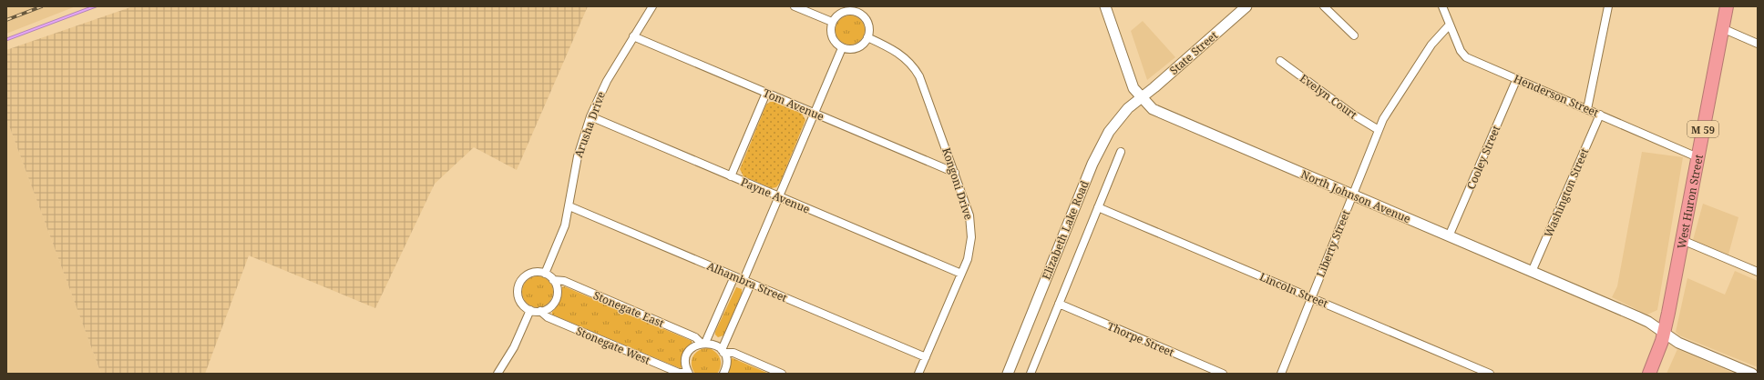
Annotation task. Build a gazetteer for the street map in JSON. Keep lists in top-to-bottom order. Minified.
{"streets":{"highway":["M 59","West Huron Street"],"street":["State Street","Henderson Street","Evelyn Court","Tom Avenue","Arusha Drive","Cooley Street","Kongoni Drive","Washington Street","Payne Avenue","North Johnson Avenue","Elizabeth Lake Road","Liberty Street","Alhambra Street","Lincoln Street","Stonegate East","Thorpe Street","Stonegate West"]},"crossings":[["State Street","North Johnson Avenue"],["State Street","Elizabeth Lake Road"],["Henderson Street","Cooley Street"],["Henderson Street","Washington Street"],["Henderson Street","West Huron Street"],["Henderson Street","Liberty Street"],["Evelyn Court","Liberty Street"],["Tom Avenue","Arusha Drive"],["Tom Avenue","Kongoni Drive"],["Arusha Drive","Payne Avenue"],["Arusha Drive","Alhambra Street"],["Arusha Drive","Stonegate East"],["Arusha Drive","Stonegate West"],["Cooley Street","North Johnson Avenue"],["Kongoni Drive","Payne Avenue"],["Kongoni Drive","Alhambra Street"],["Washington Street","North Johnson Avenue"],["North Johnson Avenue","West Huron Street"],["North Johnson Avenue","Elizabeth Lake Road"],["North Johnson Avenue","Liberty Street"],["Elizabeth Lake Road","Lincoln Street"],["Elizabeth Lake Road","Thorpe Street"],["Liberty Street","Lincoln Street"],["Stonegate East","Stonegate West"]]}
